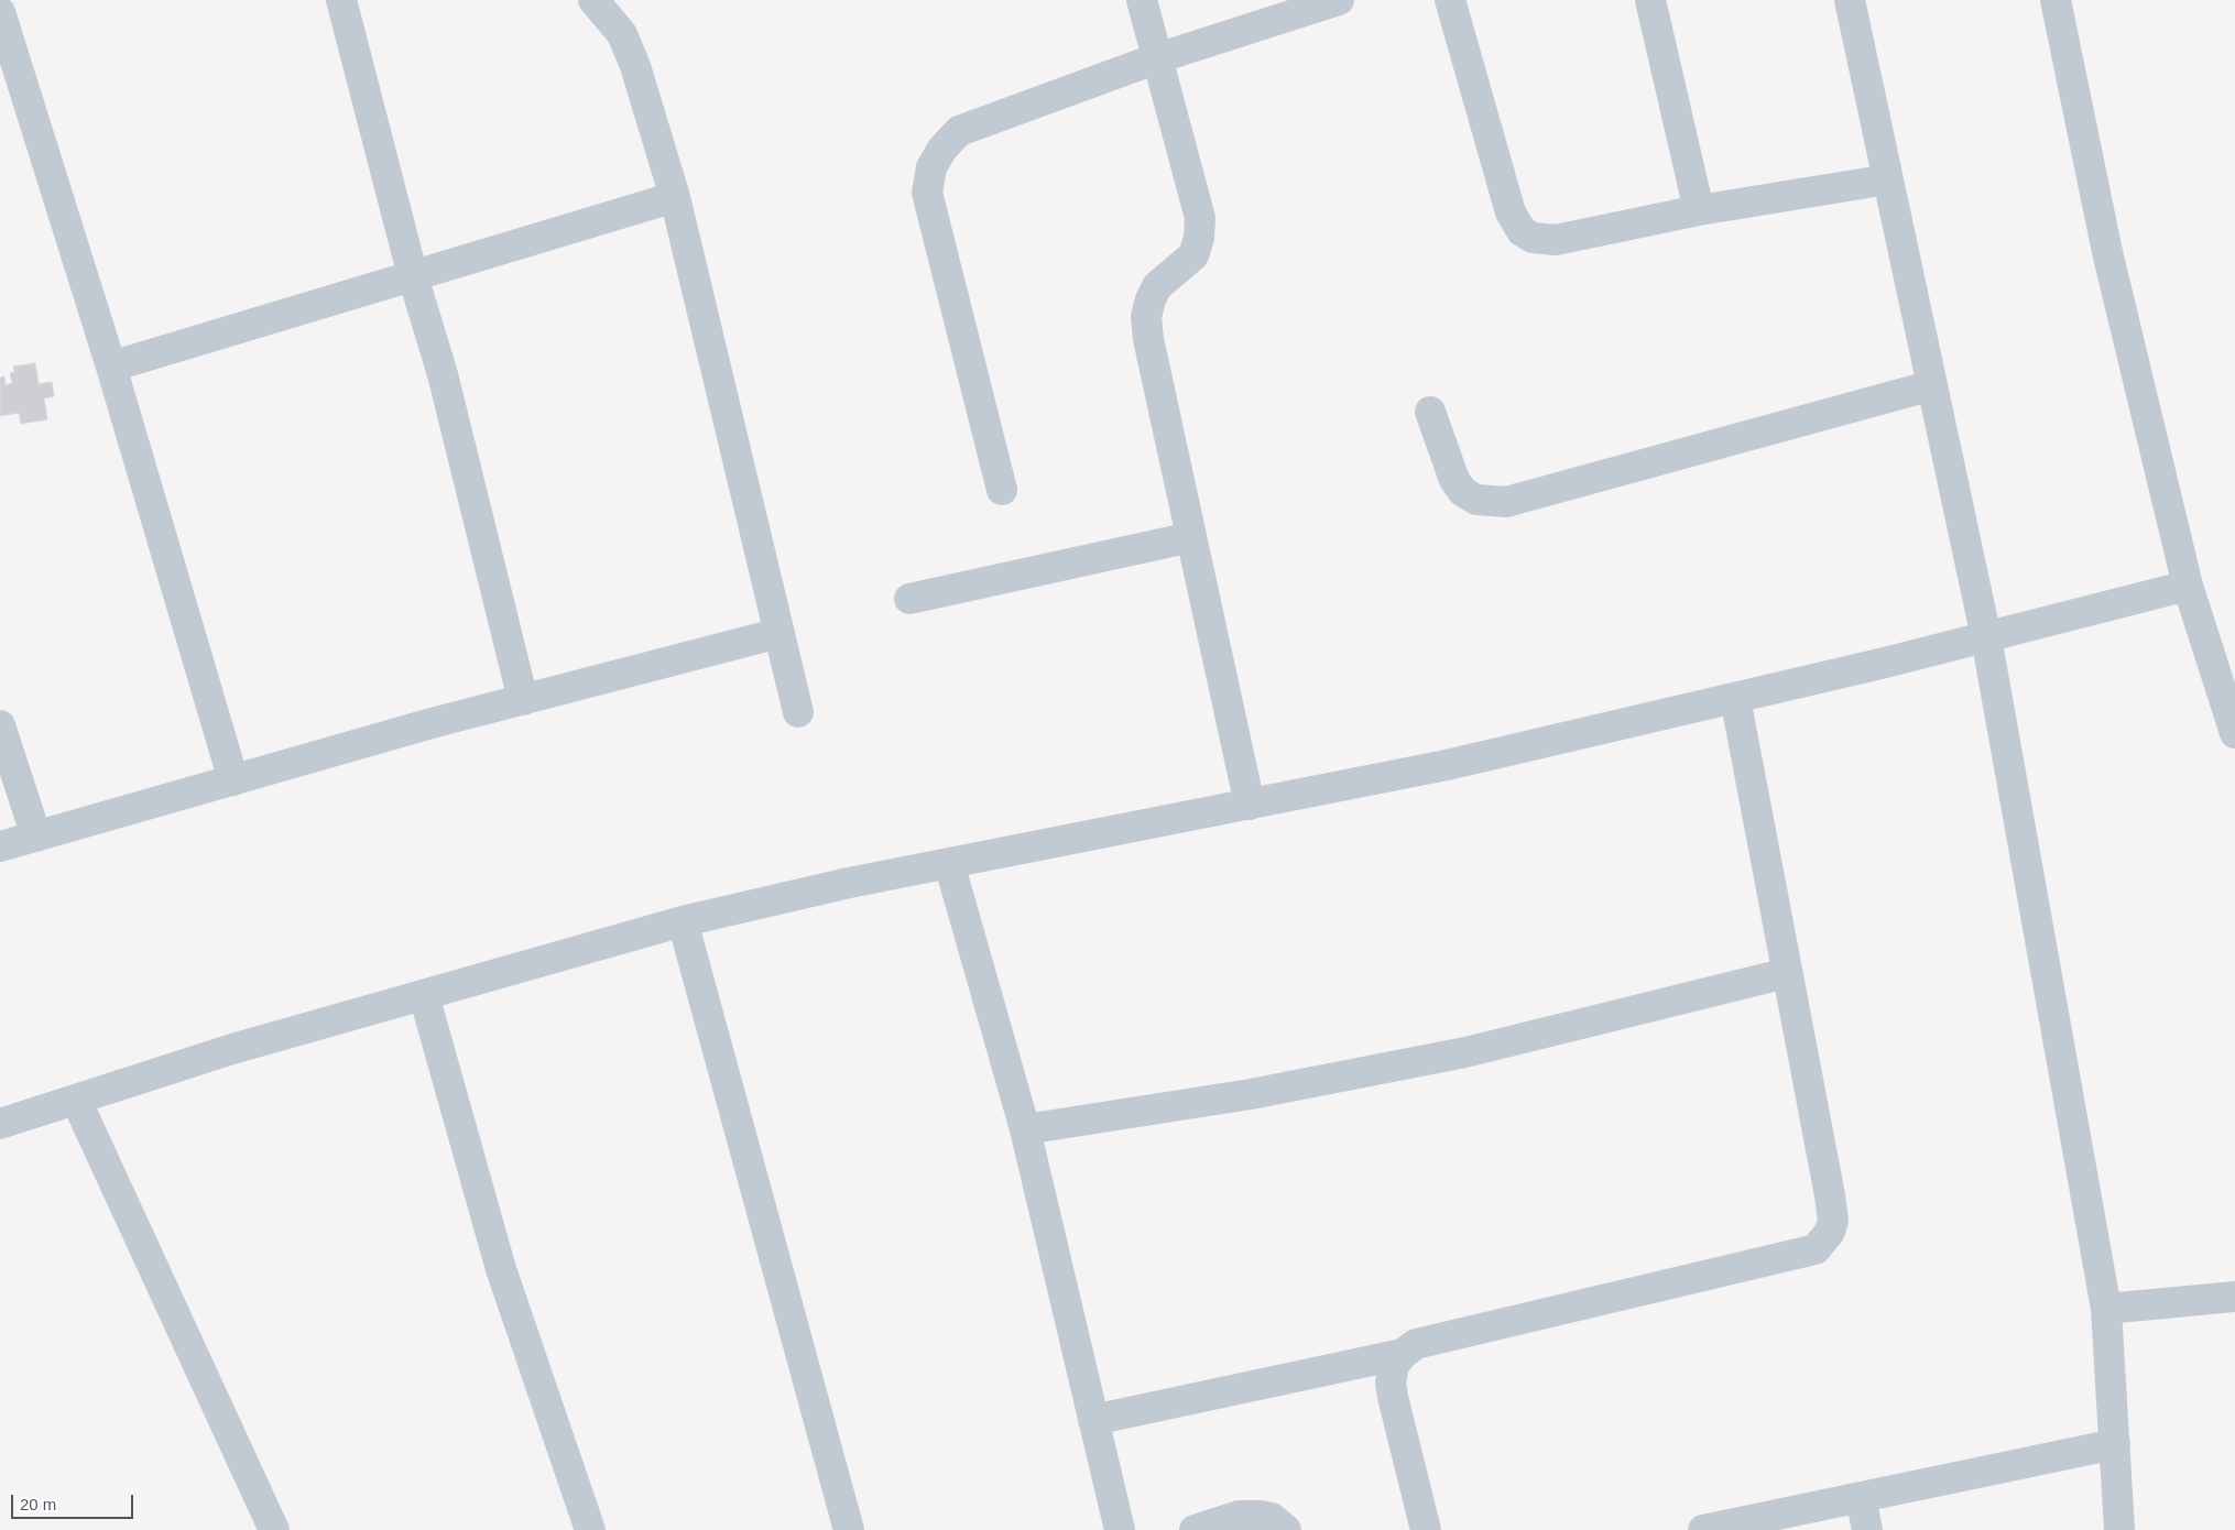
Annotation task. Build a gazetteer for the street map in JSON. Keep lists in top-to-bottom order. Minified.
{"scale_bar":"20 m"}
